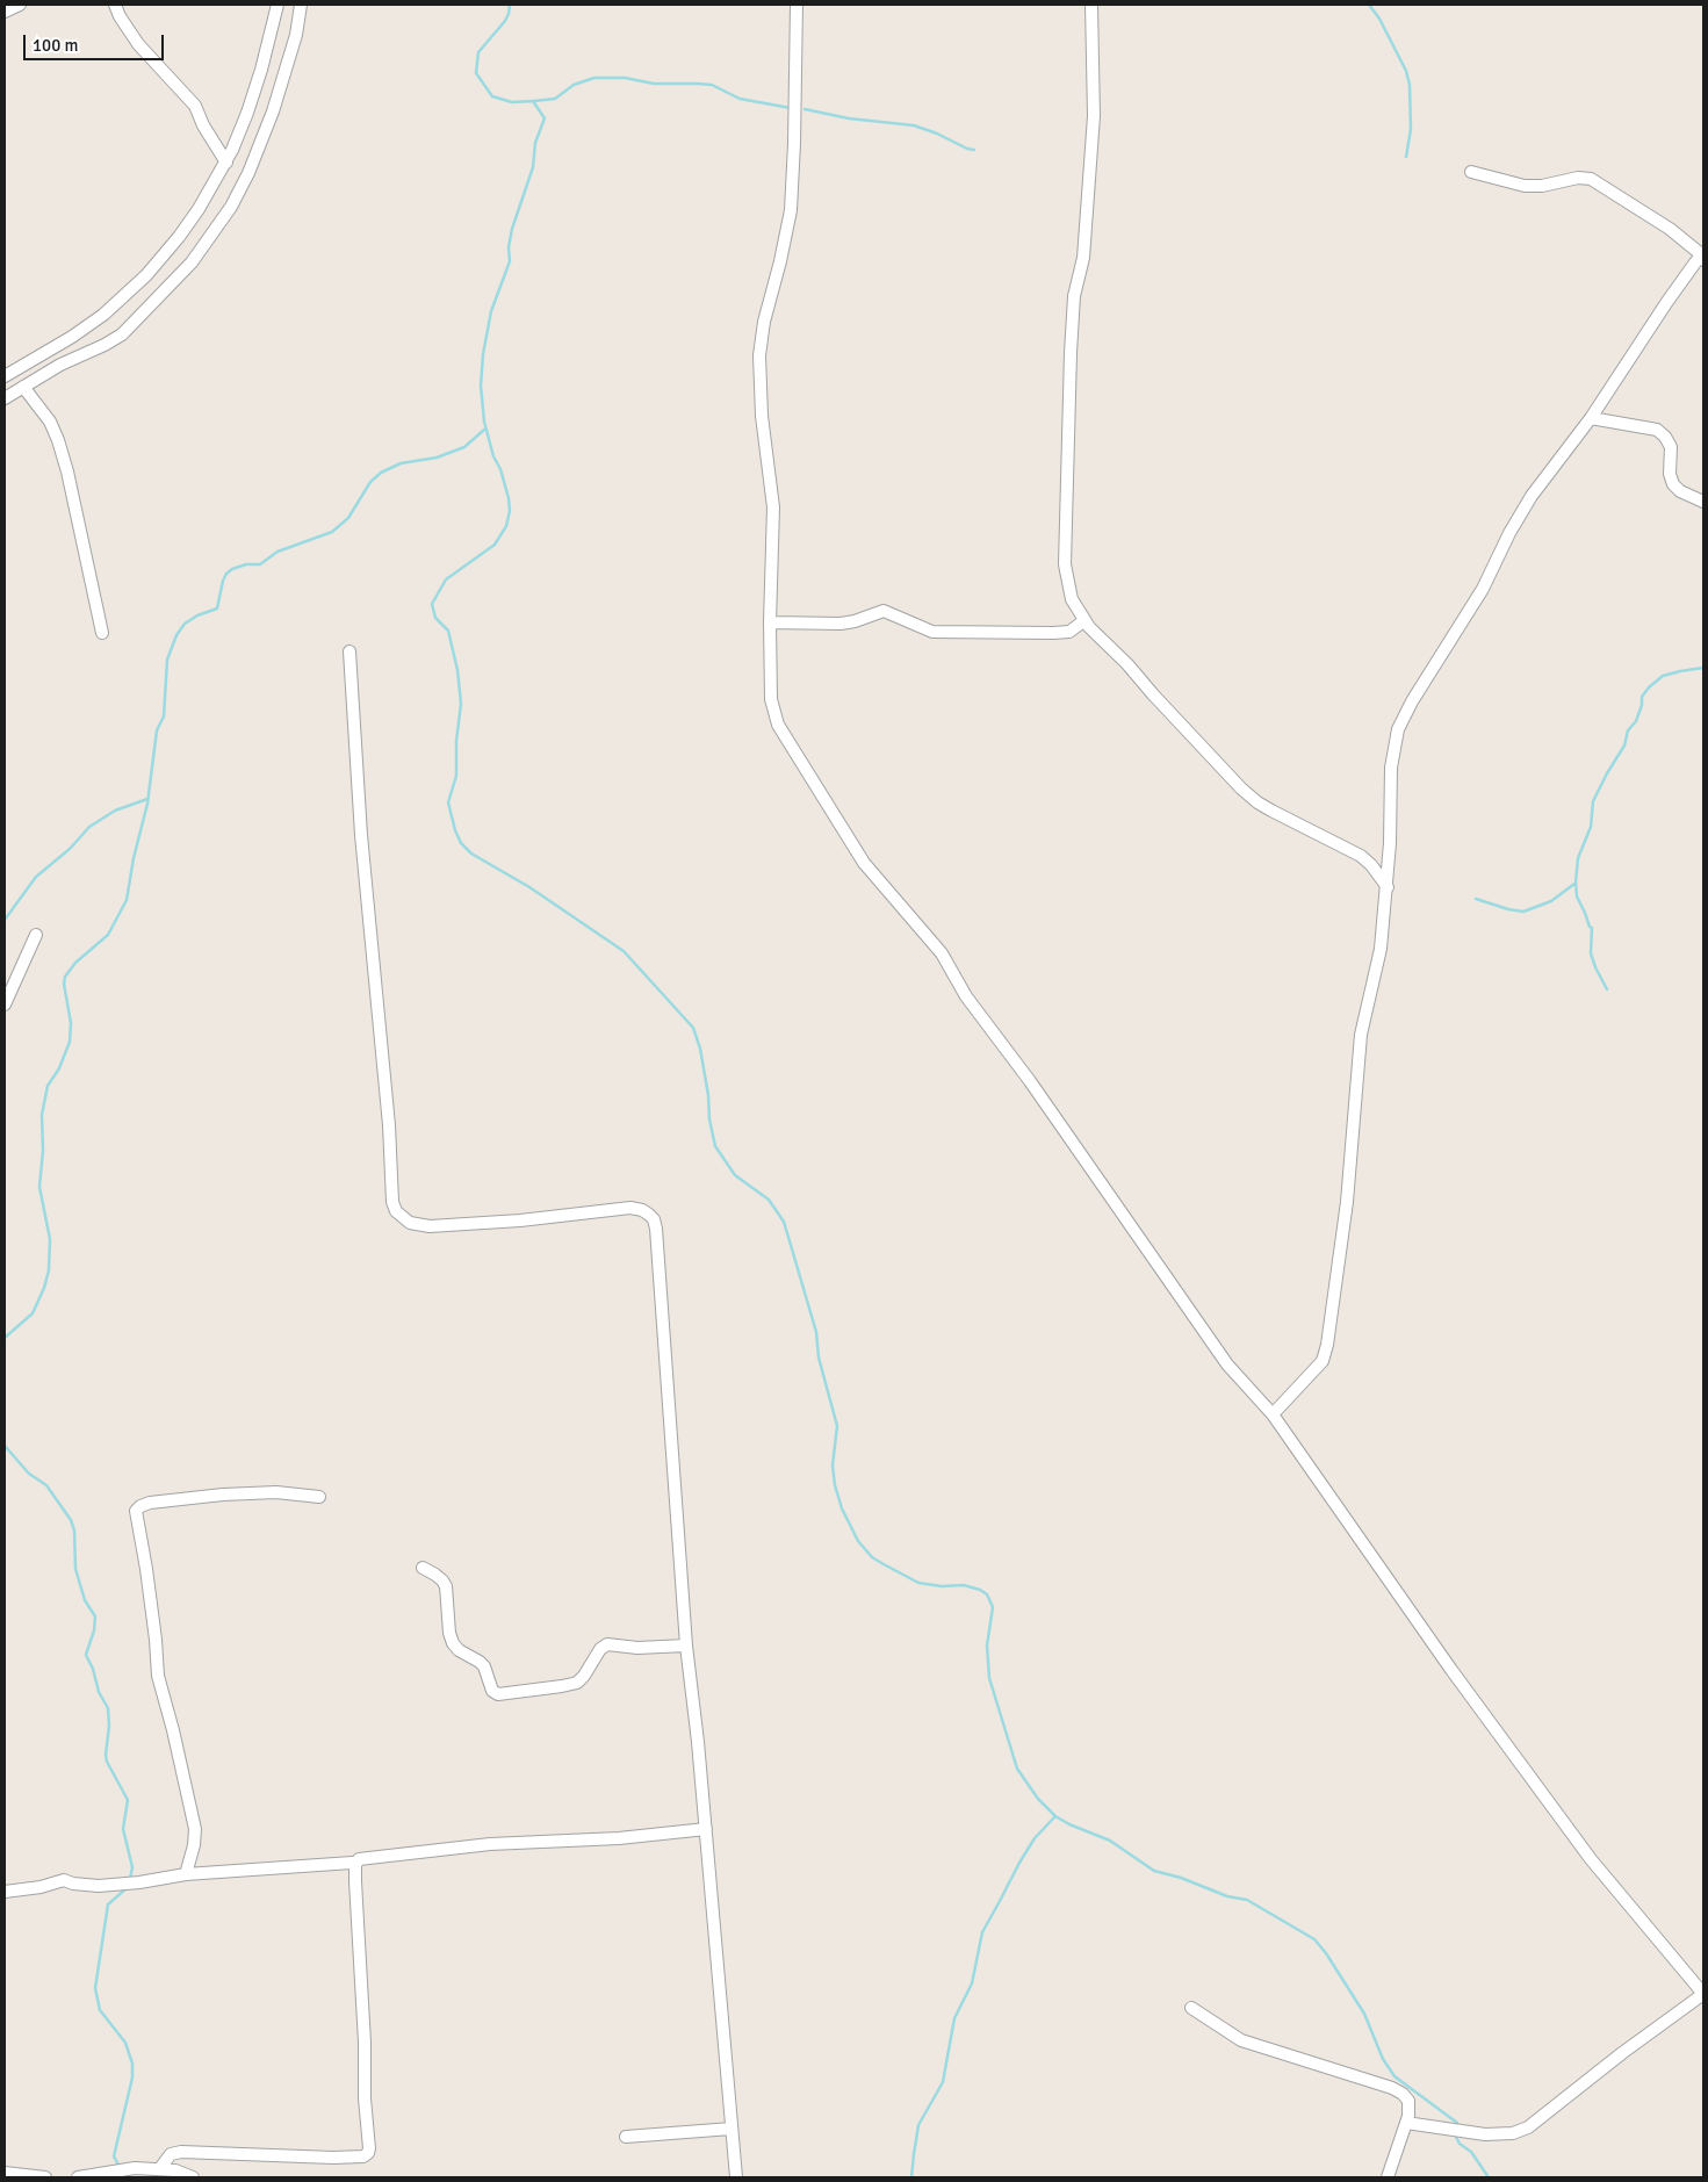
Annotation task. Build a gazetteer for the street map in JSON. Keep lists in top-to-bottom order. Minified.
{"scale_bar":"100 m"}
